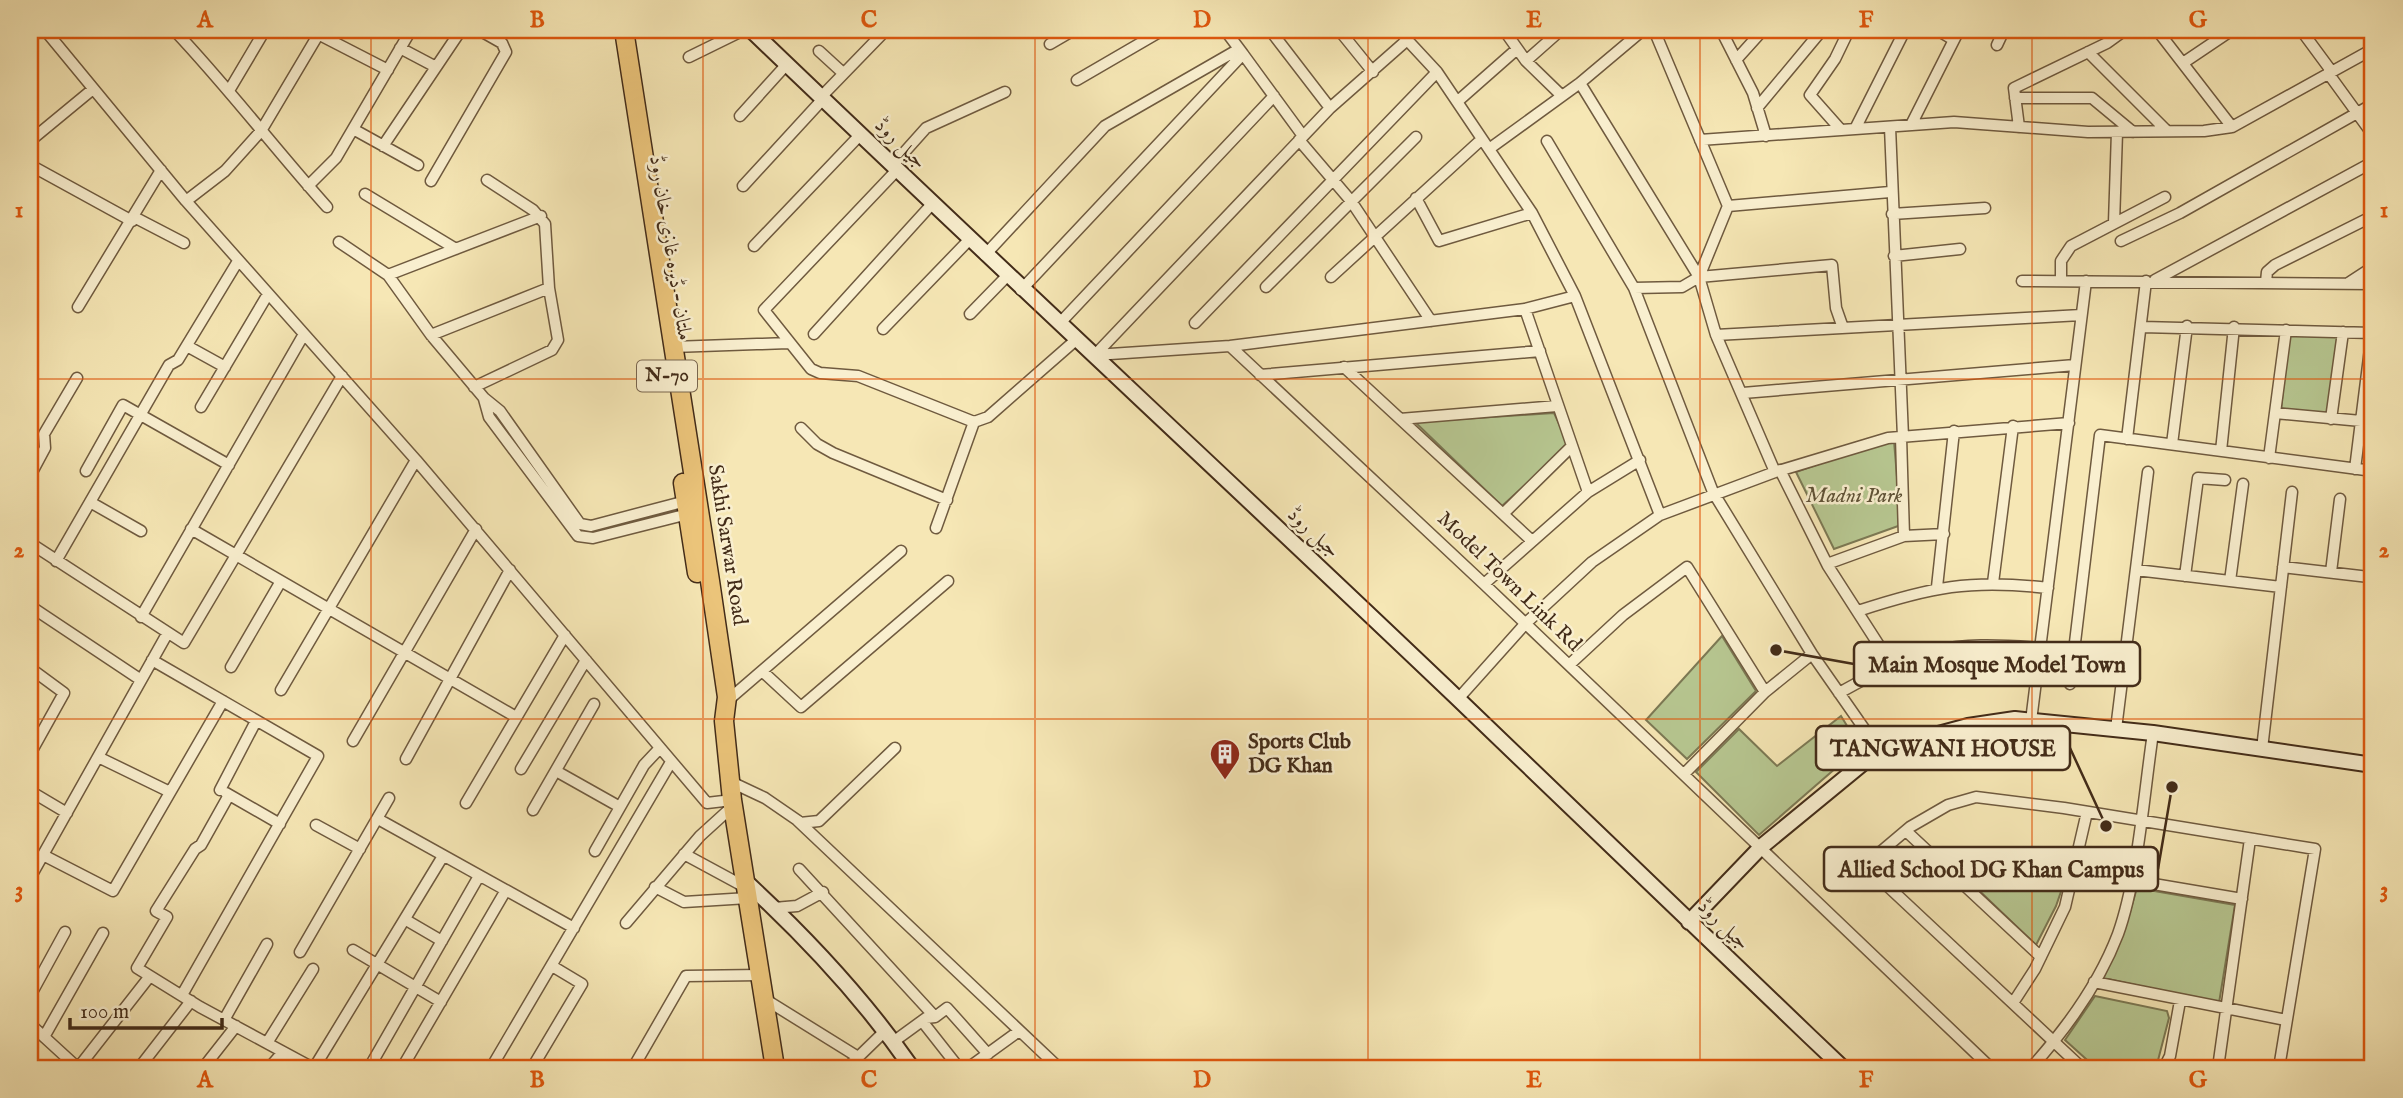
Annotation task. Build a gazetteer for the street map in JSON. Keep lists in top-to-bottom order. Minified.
{"streets":{"highway":["ملتان - ڈیرہ غازی خان روڈ","N-70","Sakhi Sarwar Road"],"main road":["جیل روڈ"],"street":["Model Town Link Rd"]},"crossings":[["ملتان - ڈیرہ غازی خان روڈ","Sakhi Sarwar Road"],["N-70","Sakhi Sarwar Road"]],"parks":["Madni Park"],"places":{"other":["Main Mosque Model Town","Allied School DG Khan Campus","TANGWANI HOUSE"],"building":["Sports Club DG Khan"]},"scale_bar":"100 m","grid":{"columns":["A","B","C","D","E","F","G"],"rows":["1","2","3"]}}
